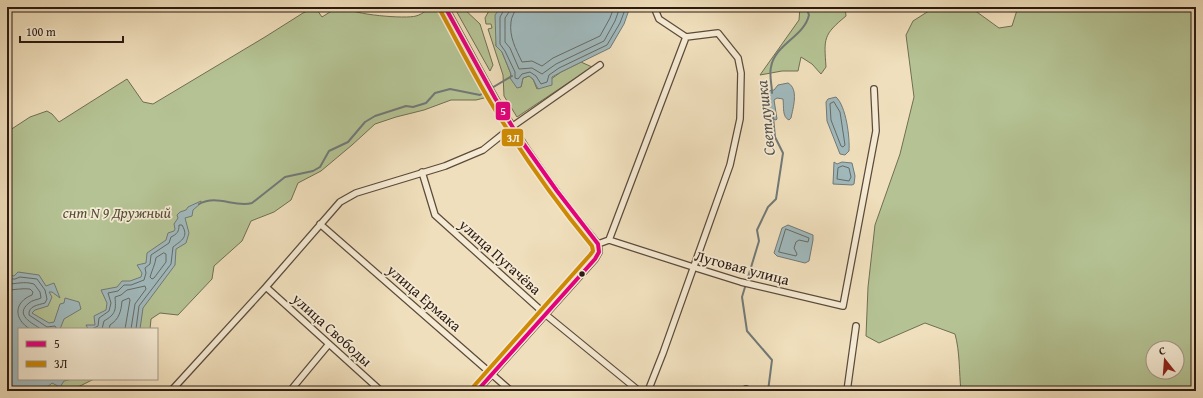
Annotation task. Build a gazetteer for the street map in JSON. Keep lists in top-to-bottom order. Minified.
{"streets":{"street":["улица Пугачёва","Луговая улица","улица Ермака","улица Свободы"]},"water":["Светлушка"],"parks":["снт N 9 Дружный"],"lines":["transit line 5","transit line 3Л"],"legend":["5","3Л"],"scale_bar":"100 m","north":"top"}
